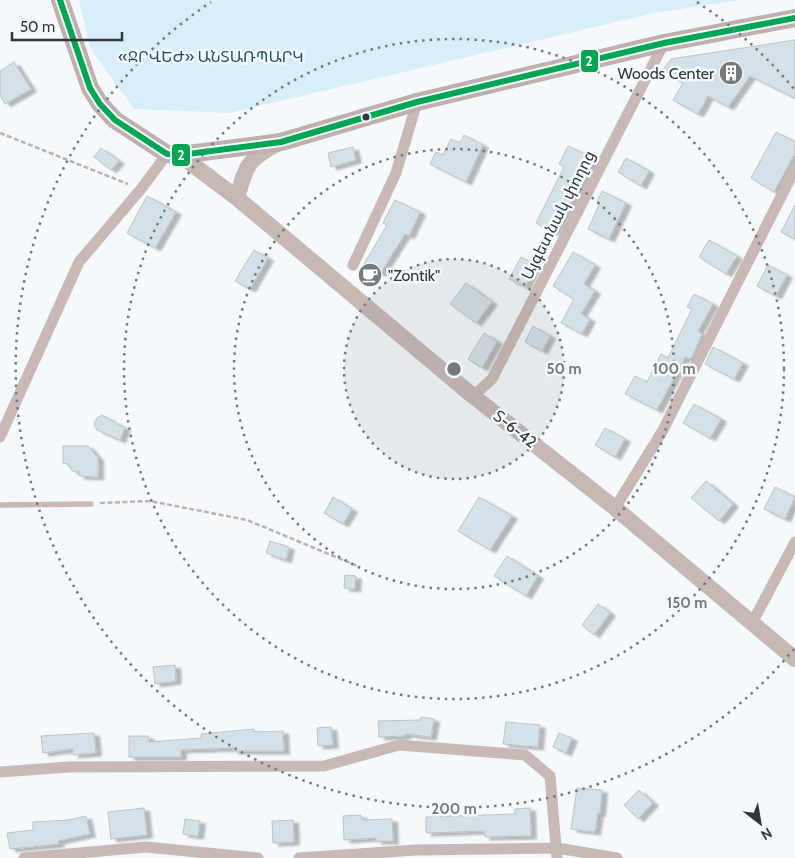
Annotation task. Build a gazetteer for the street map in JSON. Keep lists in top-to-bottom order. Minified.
{"streets":{"main road":["Տ-6-42"],"street":["Այգետնակ փողոց"]},"crossings":[["Այգետնակ փողոց","Տ-6-42"]],"parks":["«ՋՐՎԵԺ» ԱՆՏԱՌՊԱՐԿ"],"places":{"building":["Woods Center"],"cafe":["\"Zontik\""]},"lines":["transit line 2"],"scale_bar":"50 m","north":"bottom right","rings":["50 m","100 m","150 m","200 m"]}
